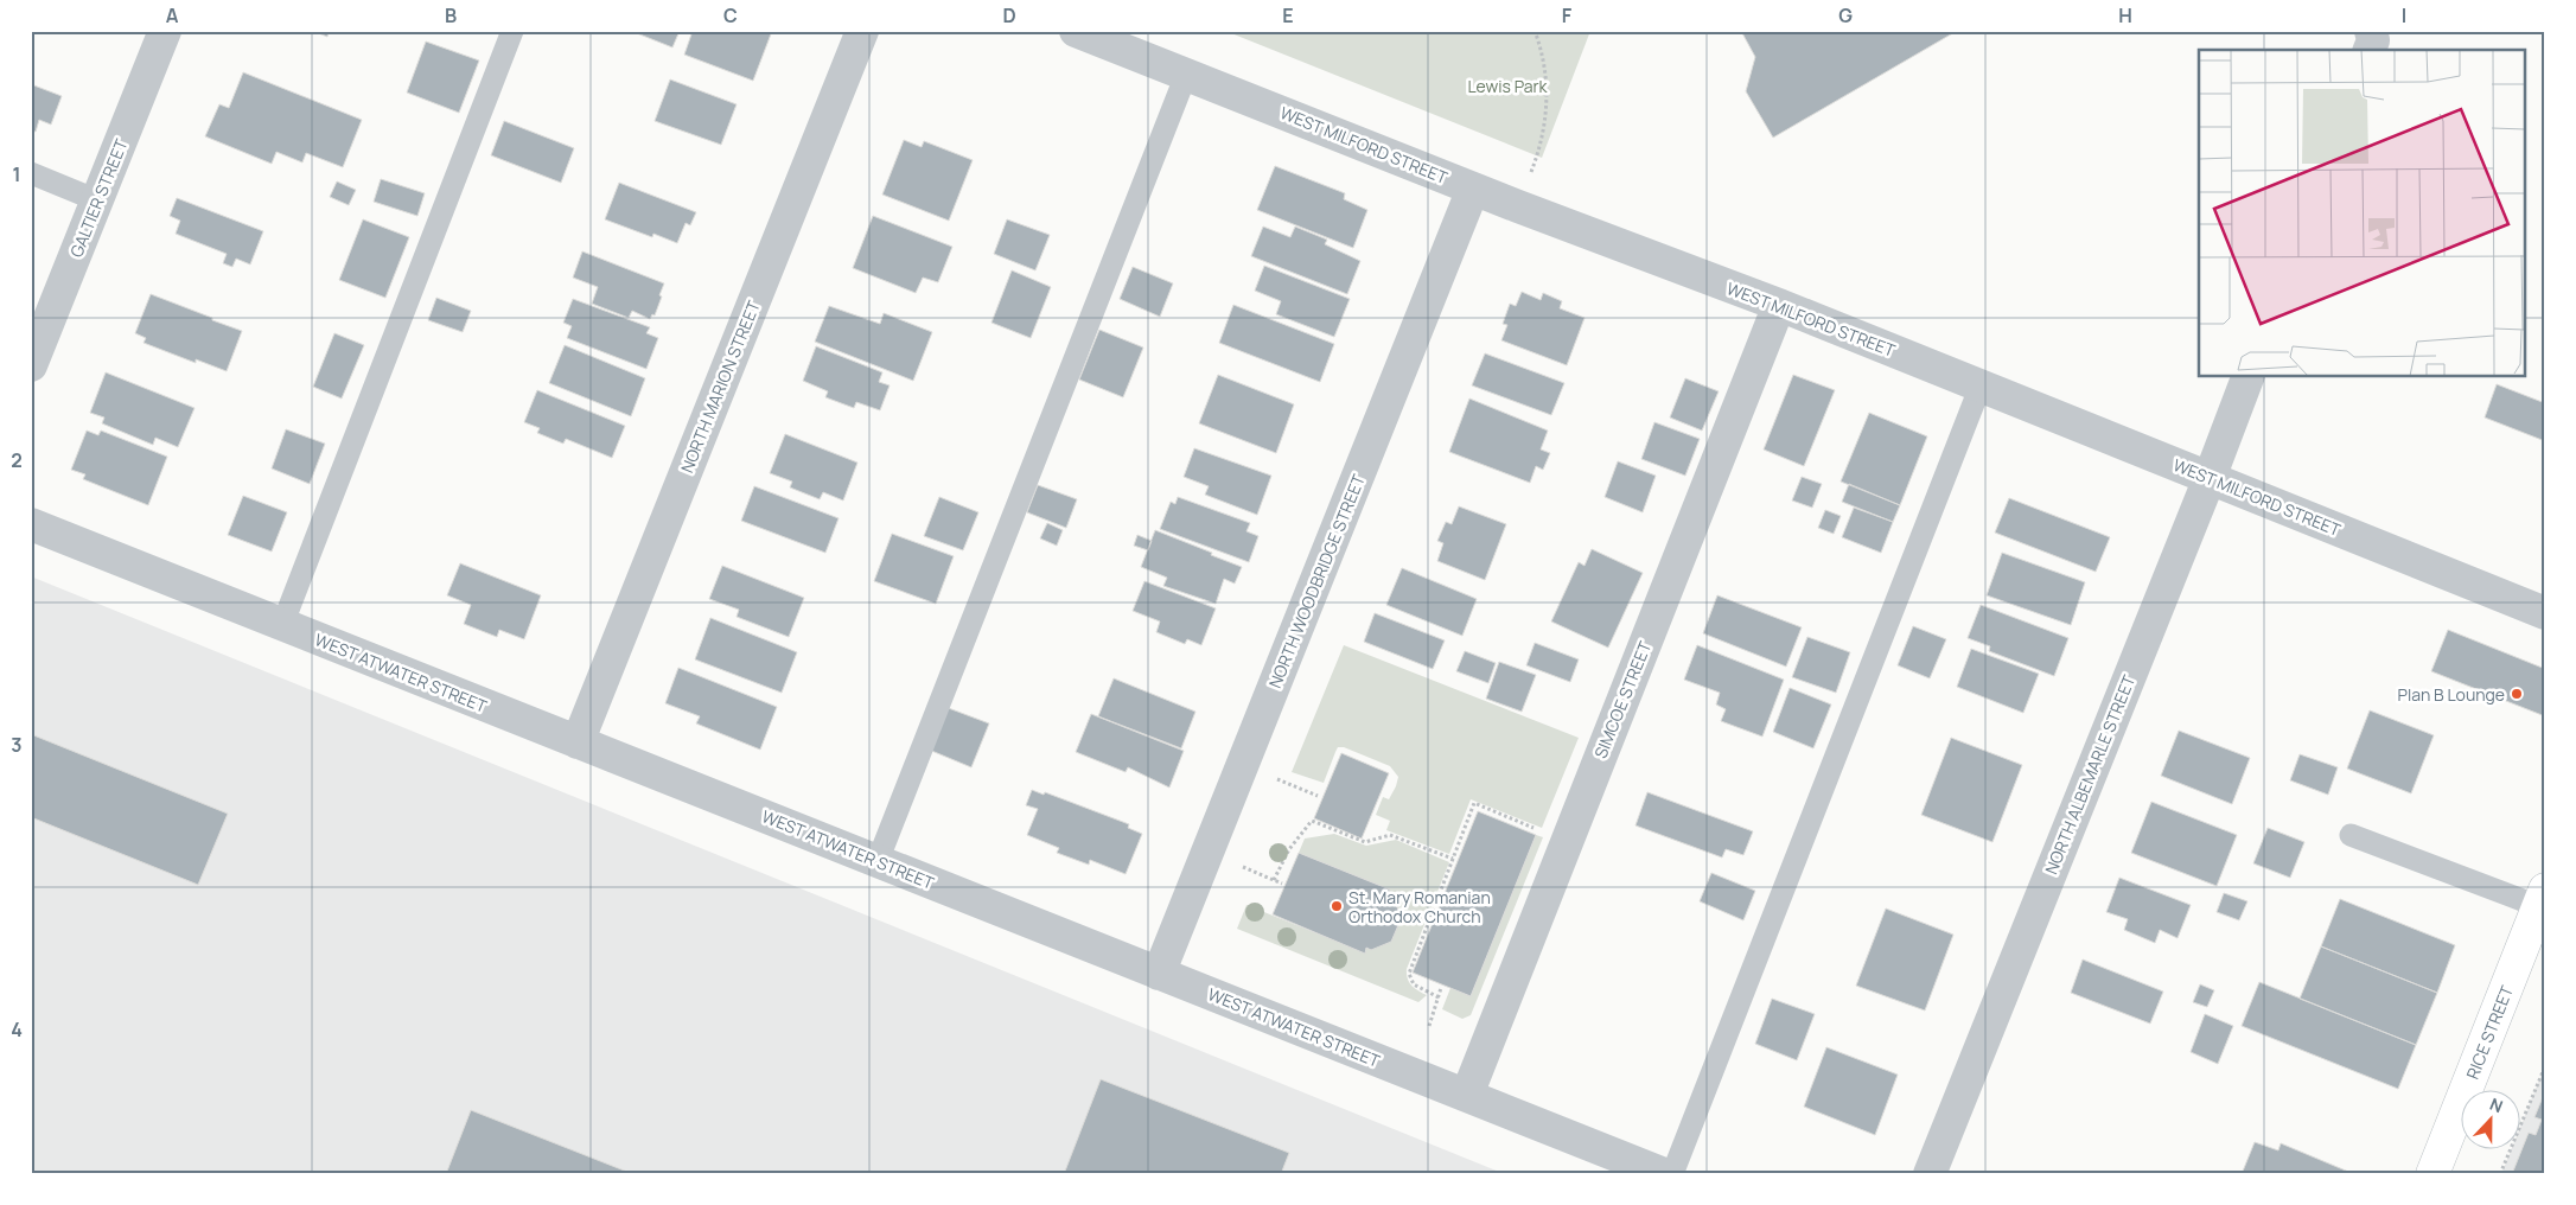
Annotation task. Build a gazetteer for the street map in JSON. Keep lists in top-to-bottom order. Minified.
{"streets":{"main road":["RICE STREET"],"street":["WEST MILFORD STREET","GALTIER STREET","NORTH MARION STREET","NORTH WOODBRIDGE STREET","WEST ATWATER STREET","SIMCOE STREET","NORTH ALBEMARLE STREET"]},"crossings":[["WEST MILFORD STREET","NORTH WOODBRIDGE STREET"],["WEST MILFORD STREET","SIMCOE STREET"],["WEST MILFORD STREET","NORTH ALBEMARLE STREET"],["NORTH MARION STREET","WEST ATWATER STREET"],["NORTH WOODBRIDGE STREET","WEST ATWATER STREET"],["WEST ATWATER STREET","SIMCOE STREET"]],"parks":["Lewis Park"],"places":["Plan B Lounge","St. Mary Romanian Orthodox Church"],"north":"top","grid":{"columns":["A","B","C","D","E","F","G","H","I"],"rows":["1","2","3","4"]}}
